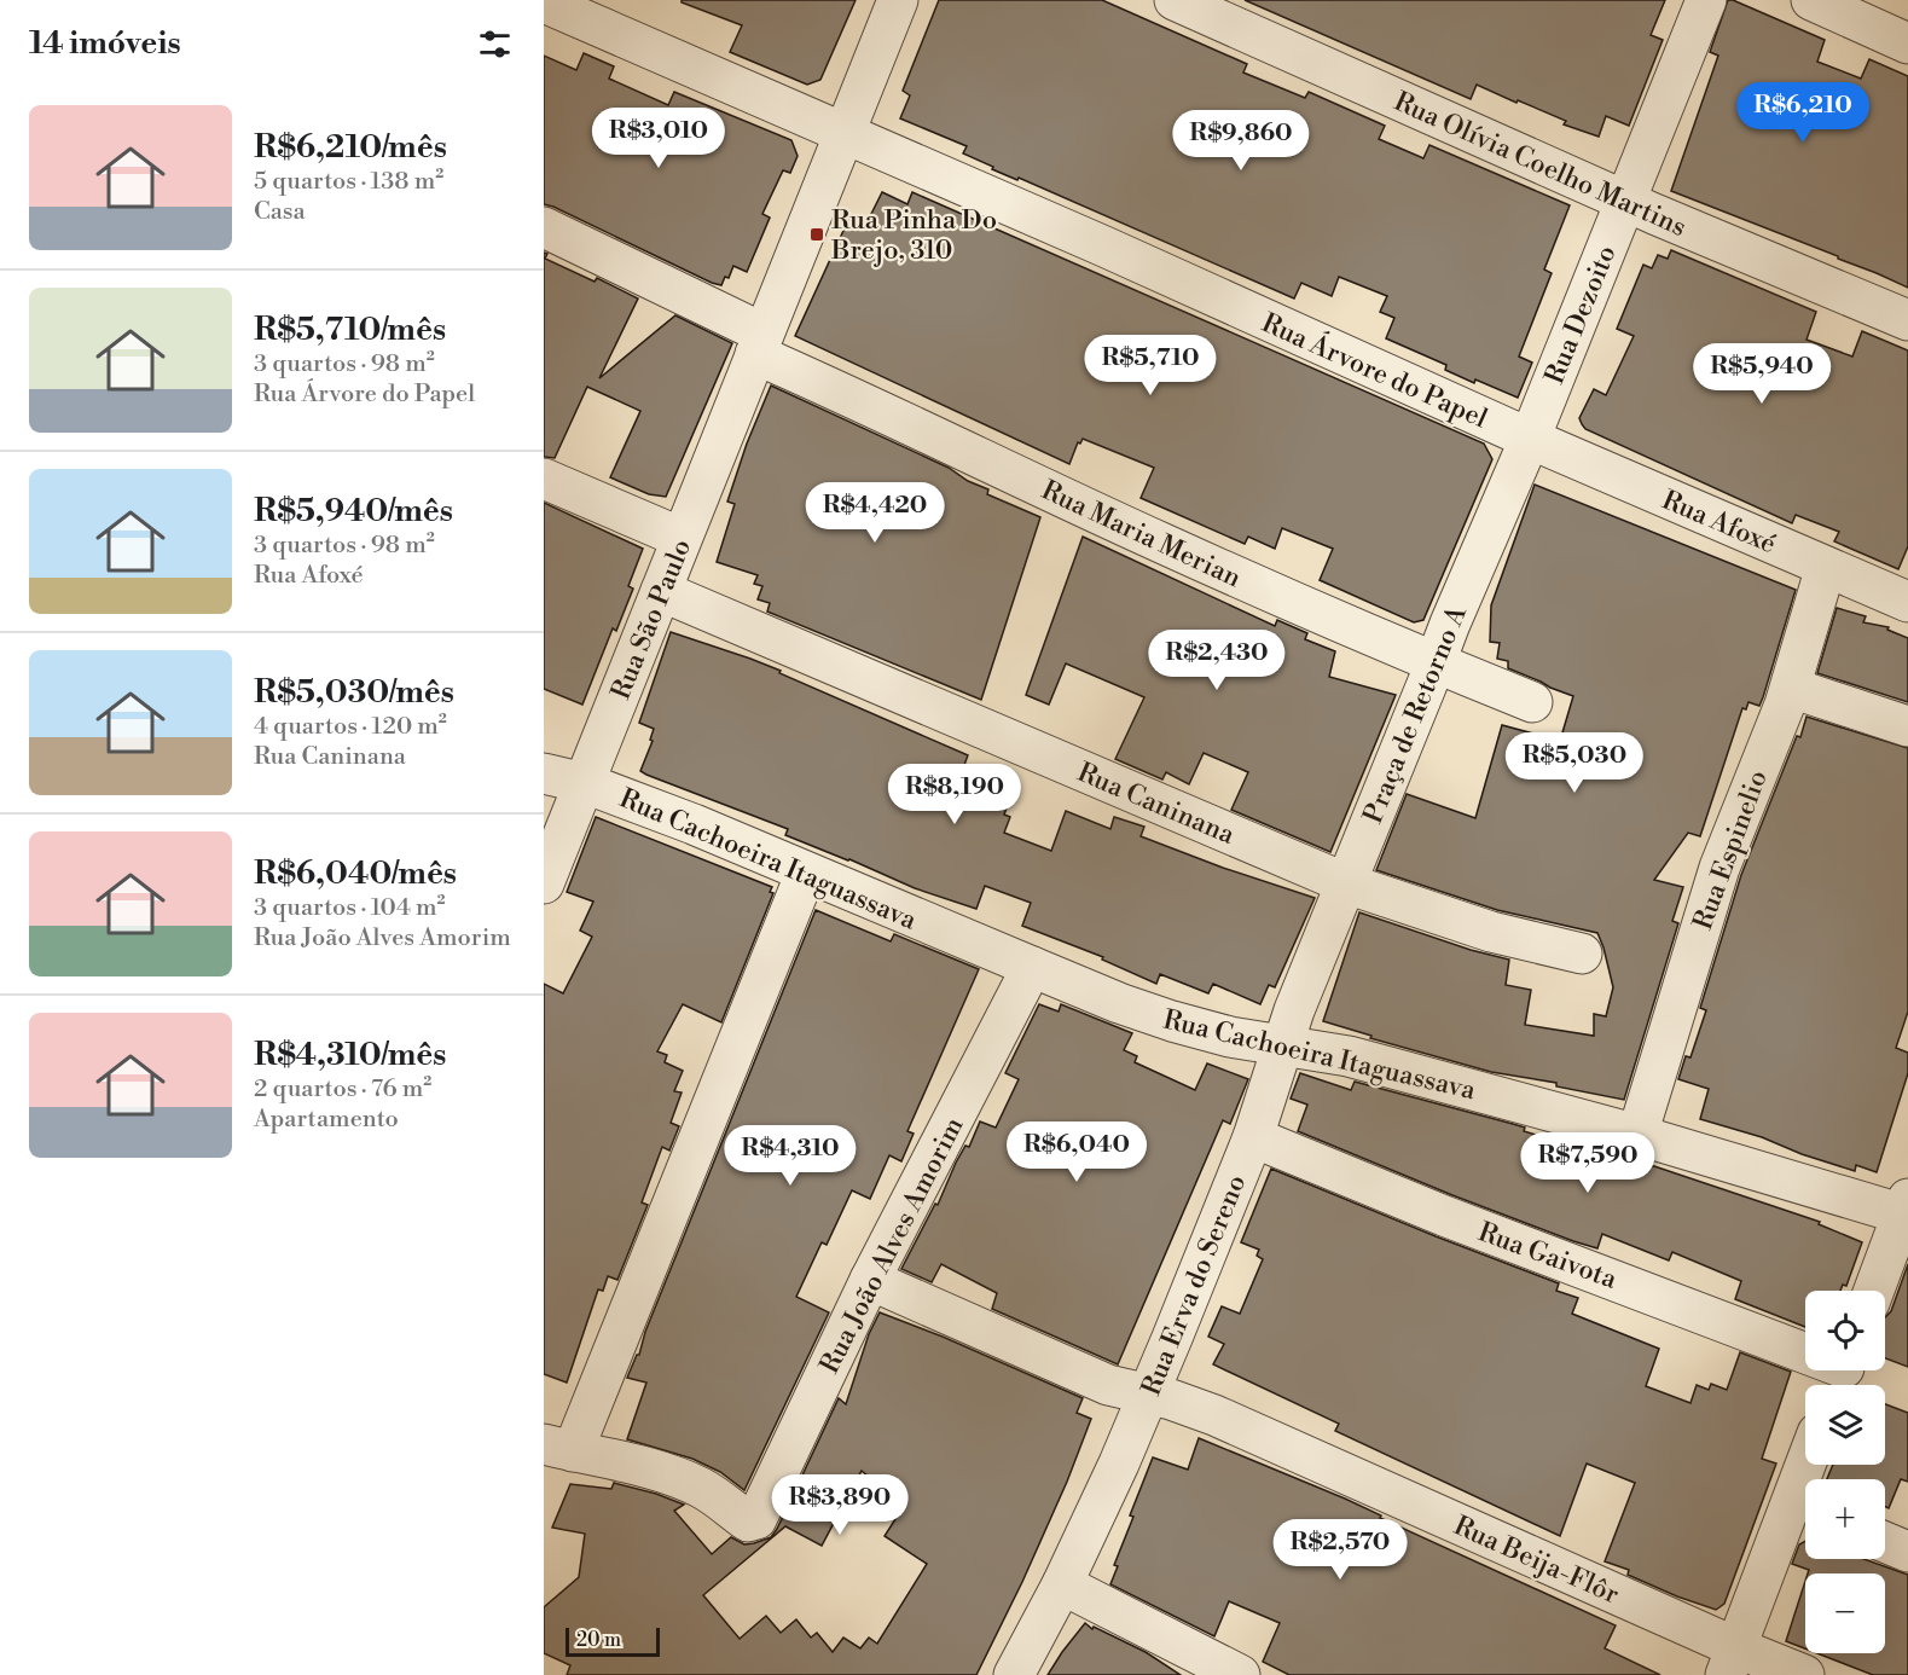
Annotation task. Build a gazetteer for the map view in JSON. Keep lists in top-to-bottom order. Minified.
{"streets":{"street":["Rua Olívia Coelho Martins","Rua Dezoito","Rua Árvore do Papel","Rua Afoxé","Rua Maria Merian","Rua São Paulo","Praça de Retorno A","Rua Caninana","Rua Espinelio","Rua Cachoeira Itaguassava","Rua João Alves Amorim","Rua Gaivota","Rua Erva do Sereno","Rua Beija-Flôr"]},"crossings":[["Rua Olívia Coelho Martins","Rua Dezoito"],["Rua Dezoito","Rua Árvore do Papel"],["Rua Dezoito","Rua Afoxé"],["Rua Dezoito","Praça de Retorno A"],["Rua Árvore do Papel","Rua Afoxé"],["Rua Árvore do Papel","Rua São Paulo"],["Rua Afoxé","Rua Espinelio"],["Rua Maria Merian","Rua São Paulo"],["Rua Maria Merian","Praça de Retorno A"],["Rua São Paulo","Rua Caninana"],["Rua São Paulo","Rua Cachoeira Itaguassava"],["Praça de Retorno A","Rua Caninana"],["Praça de Retorno A","Rua Erva do Sereno"],["Rua Caninana","Rua Erva do Sereno"],["Rua Espinelio","Rua Cachoeira Itaguassava"],["Rua Cachoeira Itaguassava","Rua João Alves Amorim"],["Rua Cachoeira Itaguassava","Rua Erva do Sereno"],["Rua João Alves Amorim","Rua Beija-Flôr"],["Rua Gaivota","Rua Erva do Sereno"],["Rua Erva do Sereno","Rua Beija-Flôr"]],"places":{"transit":["Rua Pinha Do Brejo, 310"]},"scale_bar":"20 m","page":{"heading":"14 imóveis","price":["R$6,210","R$3,010","R$9,860","R$5,710","R$5,940","R$4,420","R$2,430","R$5,030","R$8,190","R$6,040","R$4,310","R$7,590","R$3,890","R$2,570"],"list":[{"name":"R$6,210/mês","note":"5 quartos · 138 m² · Casa"},{"name":"R$5,710/mês","note":"3 quartos · 98 m² · Rua Árvore do Papel"},{"name":"R$5,940/mês","note":"3 quartos · 98 m² · Rua Afoxé"},{"name":"R$5,030/mês","note":"4 quartos · 120 m² · Rua Caninana"},{"name":"R$6,040/mês","note":"3 quartos · 104 m² · Rua João Alves Amorim"},{"name":"R$4,310/mês","note":"2 quartos · 76 m² · Apartamento"}],"map_buttons":["+","−"],"scale":"20 m"}}
